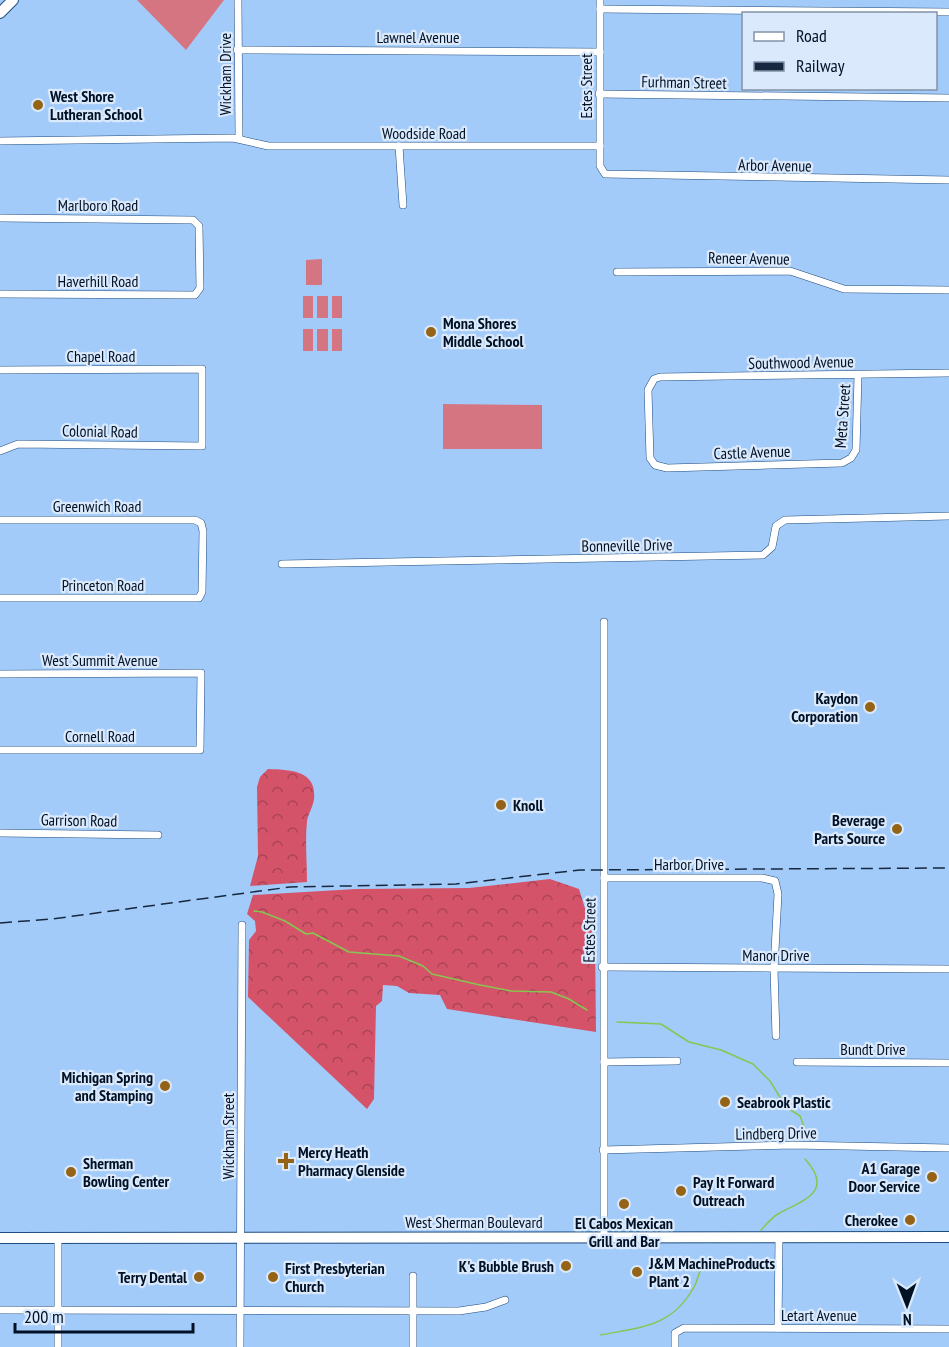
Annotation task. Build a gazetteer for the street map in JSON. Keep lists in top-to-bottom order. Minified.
{"streets":{"main road":["West Sherman Boulevard"],"street":["Lawnel Avenue","Wickham Drive","Furhman Street","Estes Street","Woodside Road","Arbor Avenue","Marlboro Road","Reneer Avenue","Haverhill Road","Chapel Road","Southwood Avenue","Meta Street","Colonial Road","Castle Avenue","Greenwich Road","Bonneville Drive","Princeton Road","West Summit Avenue","Cornell Road","Garrison Road","Harbor Drive","Manor Drive","Bundt Drive","Lindberg Drive","Wickham Street","Letart Avenue"]},"crossings":[["Lawnel Avenue","Wickham Drive"],["Lawnel Avenue","Estes Street"],["Wickham Drive","Woodside Road"],["Furhman Street","Estes Street"],["Estes Street","Woodside Road"],["Estes Street","Arbor Avenue"],["Estes Street","Harbor Drive"],["Estes Street","Manor Drive"],["Estes Street","Lindberg Drive"],["Estes Street","West Sherman Boulevard"],["Marlboro Road","Haverhill Road"],["Chapel Road","Colonial Road"],["Southwood Avenue","Meta Street"],["Southwood Avenue","Castle Avenue"],["Meta Street","Castle Avenue"],["Greenwich Road","Princeton Road"],["West Summit Avenue","Cornell Road"],["Harbor Drive","Manor Drive"],["Wickham Street","West Sherman Boulevard"]],"places":{"other":["West Shore Lutheran School","Mona Shores Middle School","Kaydon Corporation","Knoll","Beverage Parts Source","Michigan Spring and Stamping","Seabrook Plastic","Sherman Bowling Center","A1 Garage Door Service","Pay It Forward Outreach","El Cabos Mexican Grill and Bar","Cherokee","K's Bubble Brush","J&M MachineProducts Plant 2","Terry Dental","First Presbyterian Church"],"health":["Mercy Heath Pharmacy Glenside"]},"legend":["Road","Railway"],"scale_bar":"200 m","north":"bottom"}
